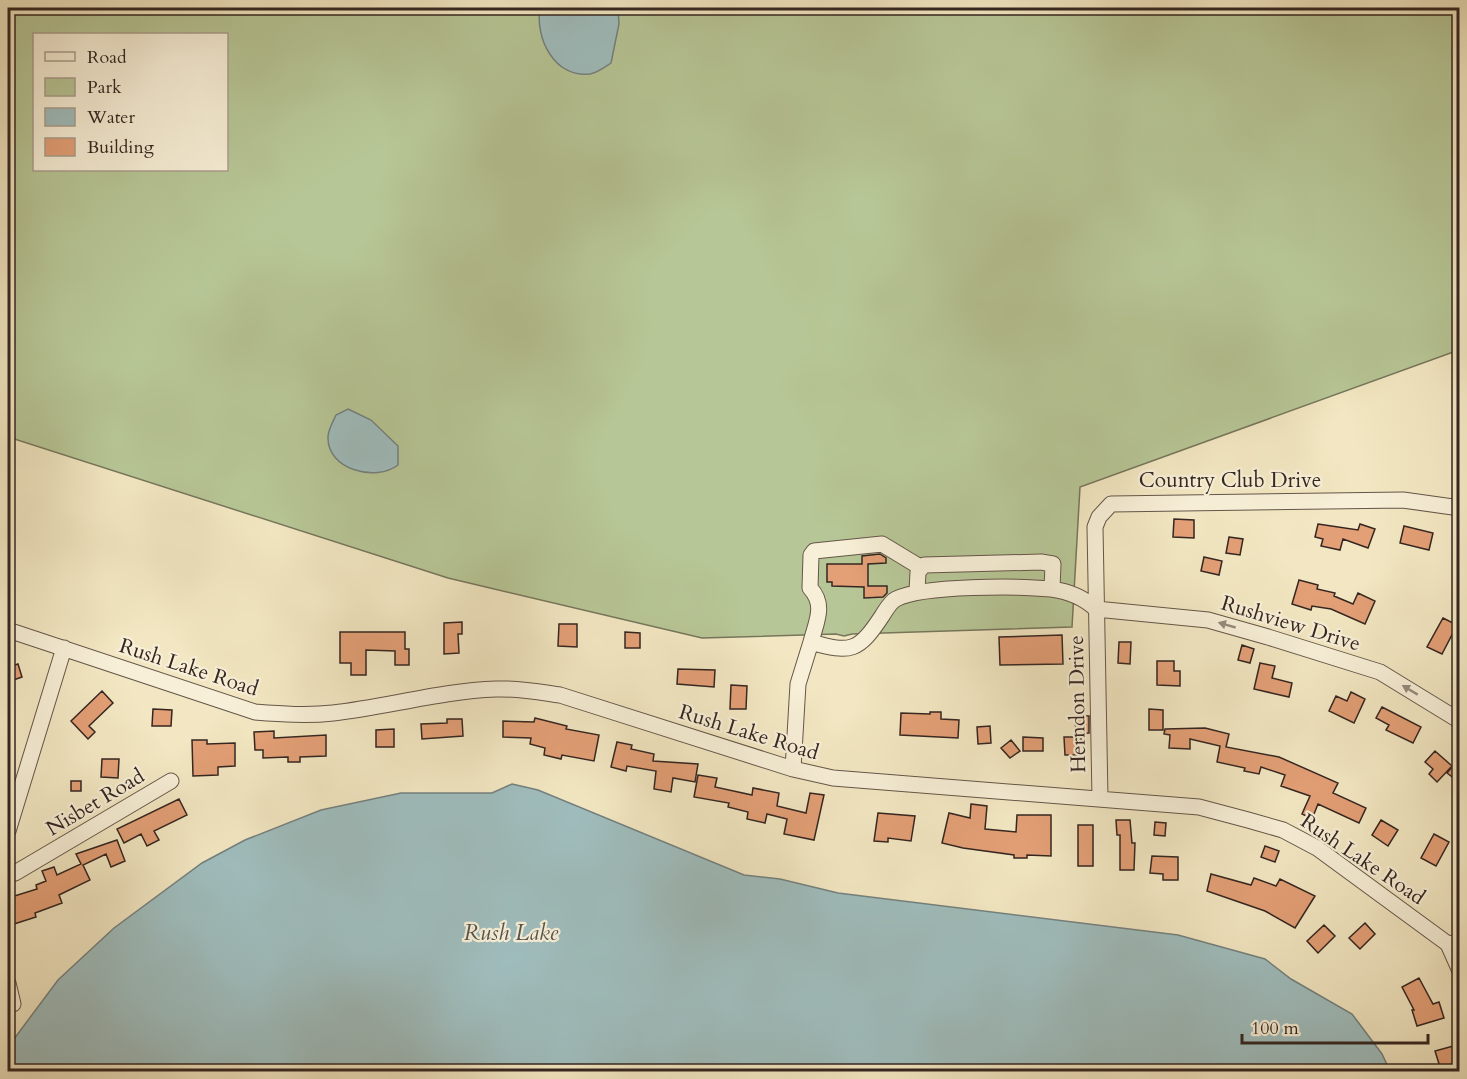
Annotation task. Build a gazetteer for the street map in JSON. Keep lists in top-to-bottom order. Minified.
{"streets":{"street":["Country Club Drive","Rushview Drive","Rush Lake Road","Herndon Drive","Nisbet Road"]},"crossings":[["Country Club Drive","Rushview Drive"],["Country Club Drive","Herndon Drive"],["Rushview Drive","Herndon Drive"],["Rush Lake Road","Herndon Drive"]],"one_way":["Rushview Drive"],"water":["Rush Lake"],"legend":["Road","Park","Water","Building"],"scale_bar":"100 m"}
